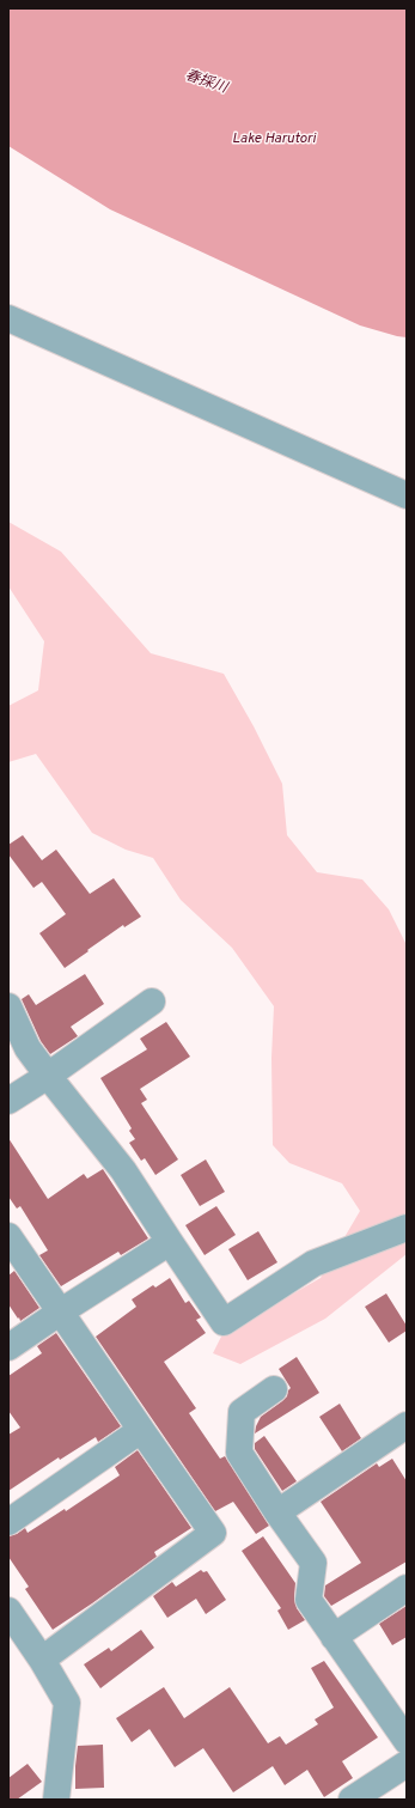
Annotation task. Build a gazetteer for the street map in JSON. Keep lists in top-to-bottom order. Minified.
{"water":["春採川","Lake Harutori"]}
